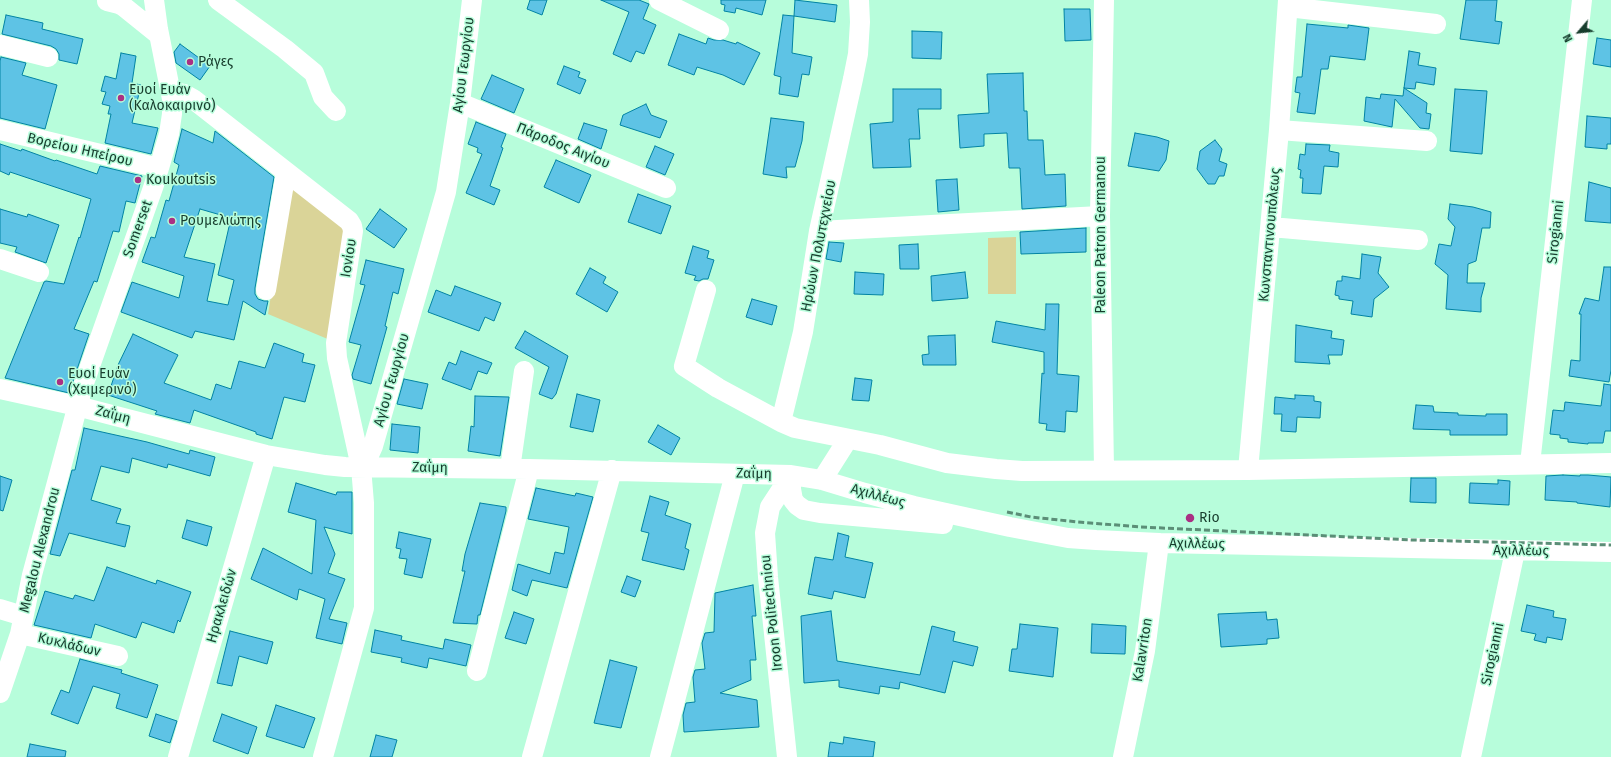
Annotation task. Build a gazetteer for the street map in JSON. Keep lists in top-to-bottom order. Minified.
{"streets":{"street":["Αγίου Γεωργίου","Πάροδος Αιγίου","Βορείου Ηπείρου","Somerset","Sirogianni","Paleon Patron Germanou","Κωνσταντινουπόλεως","Ηρώων Πολυτεχνείου","Ιονίου","Ζαΐμη","Αχιλλέως","Megalou Alexandrou","Ηρακλειδών","Iroon Politechniou","Κυκλάδων","Kalavriton"]},"crossings":[["Αγίου Γεωργίου","Πάροδος Αιγίου"],["Αγίου Γεωργίου","Ιονίου"],["Αγίου Γεωργίου","Ζαΐμη"],["Βορείου Ηπείρου","Somerset"],["Somerset","Ιονίου"],["Somerset","Ζαΐμη"],["Somerset","Megalou Alexandrou"],["Sirogianni","Αχιλλέως"],["Ιονίου","Ζαΐμη"],["Ζαΐμη","Αχιλλέως"],["Ζαΐμη","Megalou Alexandrou"],["Ζαΐμη","Ηρακλειδών"],["Ζαΐμη","Iroon Politechniou"],["Αχιλλέως","Iroon Politechniou"],["Αχιλλέως","Kalavriton"],["Megalou Alexandrou","Κυκλάδων"]],"places":["Ράγες","Ευοί Ευάν (Καλοκαιρινό)","Koukoutsis","Ρουμελιώτης","Ευοί Ευάν (Χειμερινό)","Rio"],"north":"bottom left"}
